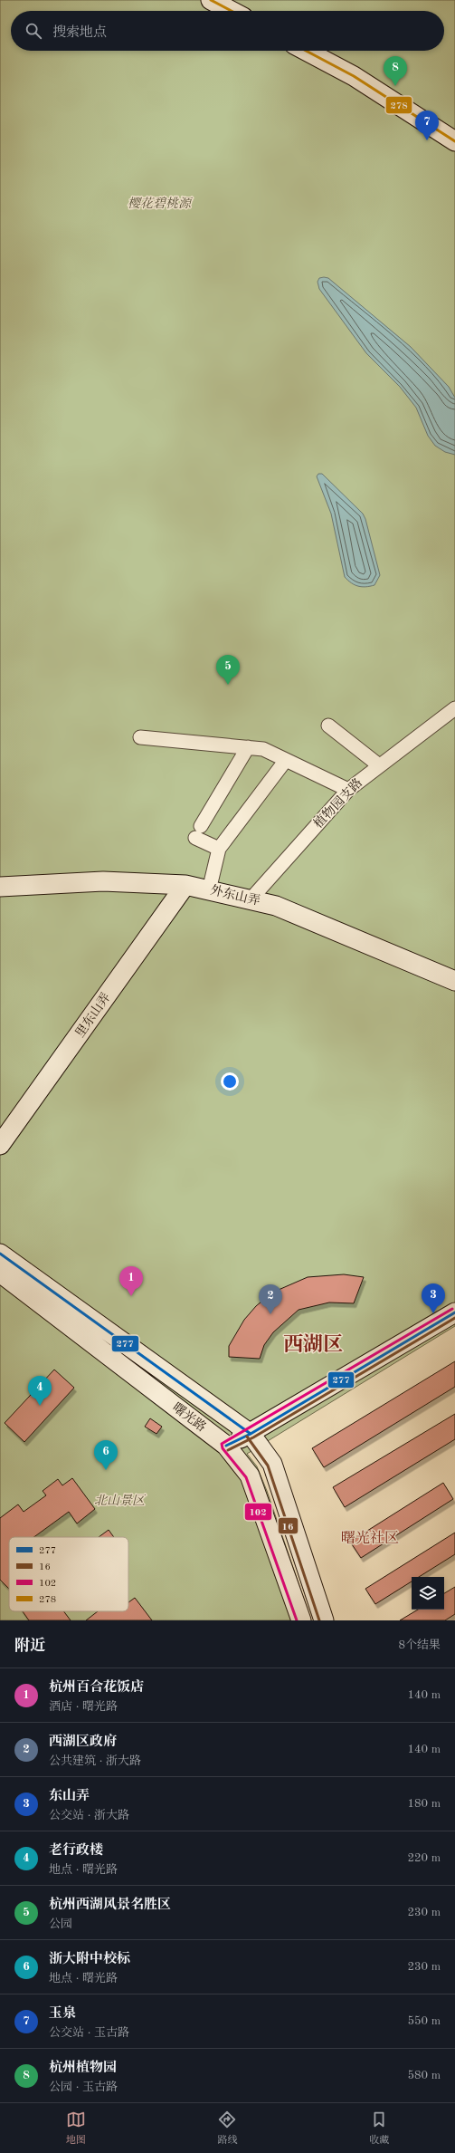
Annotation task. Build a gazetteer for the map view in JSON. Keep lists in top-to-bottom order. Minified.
{"streets":{"main road":["外东山弄","里东山弄","曙光路"],"street":["植物园支路"]},"crossings":[["植物园支路","外东山弄"],["外东山弄","里东山弄"]],"districts":["西湖区","曙光社区"],"parks":["樱花碧桃源","北山景区"],"lines":["transit line 278","transit line 277","transit line 102","transit line 16"],"legend":["277","16","102","278"],"page":{"search":"搜索地点","pins":["8","7","5","1","3","2","4","6"],"heading":["附近","8个结果"],"list":[{"mark":"1","name":"杭州百合花饭店","note":"酒店 · 曙光路","value":"140 m"},{"mark":"2","name":"西湖区政府","note":"公共建筑 · 浙大路","value":"140 m"},{"mark":"3","name":"东山弄","note":"公交站 · 浙大路","value":"180 m"},{"mark":"4","name":"老行政楼","note":"地点 · 曙光路","value":"220 m"},{"mark":"5","name":"杭州西湖风景名胜区","note":"公园","value":"230 m"},{"mark":"6","name":"浙大附中校标","note":"地点 · 曙光路","value":"230 m"},{"mark":"7","name":"玉泉","note":"公交站 · 玉古路","value":"550 m"},{"mark":"8","name":"杭州植物园","note":"公园 · 玉古路","value":"580 m"}],"nav":["地图","路线","收藏"]}}
